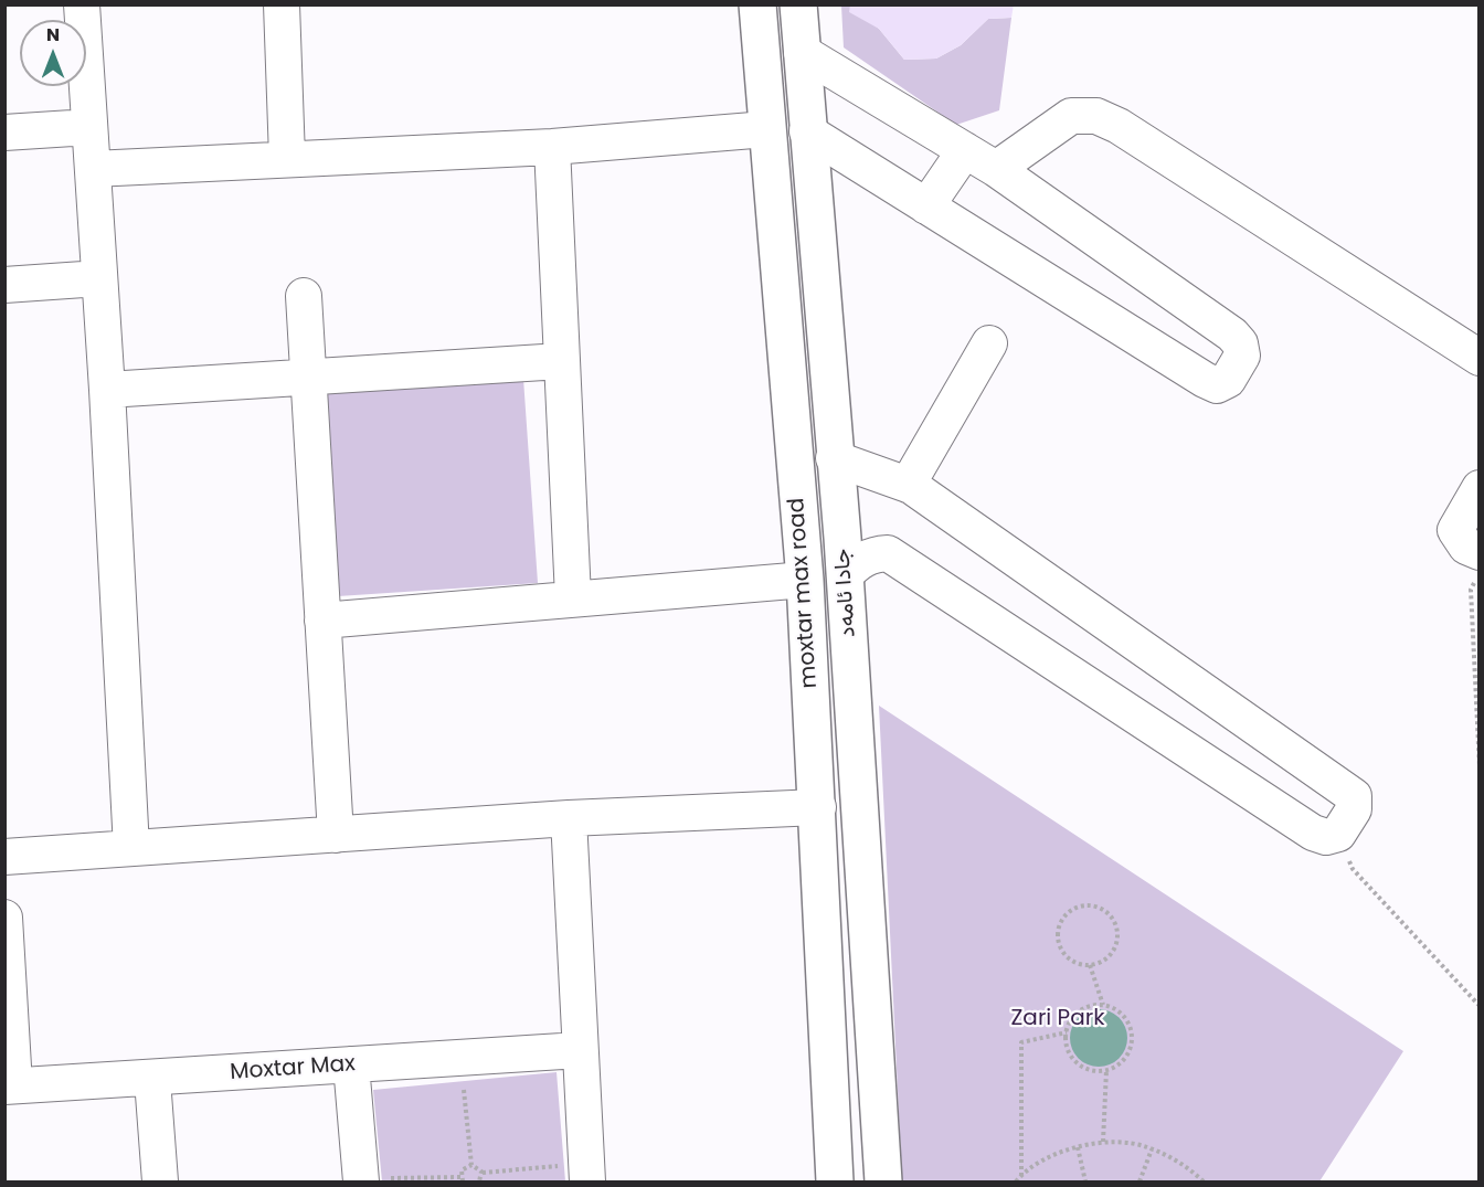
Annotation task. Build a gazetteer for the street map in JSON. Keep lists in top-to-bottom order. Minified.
{"streets":{"main road":["moxtar max road","جادا ئامەد"],"street":["Moxtar Max"]},"parks":["Zari Park"],"north":"top"}
